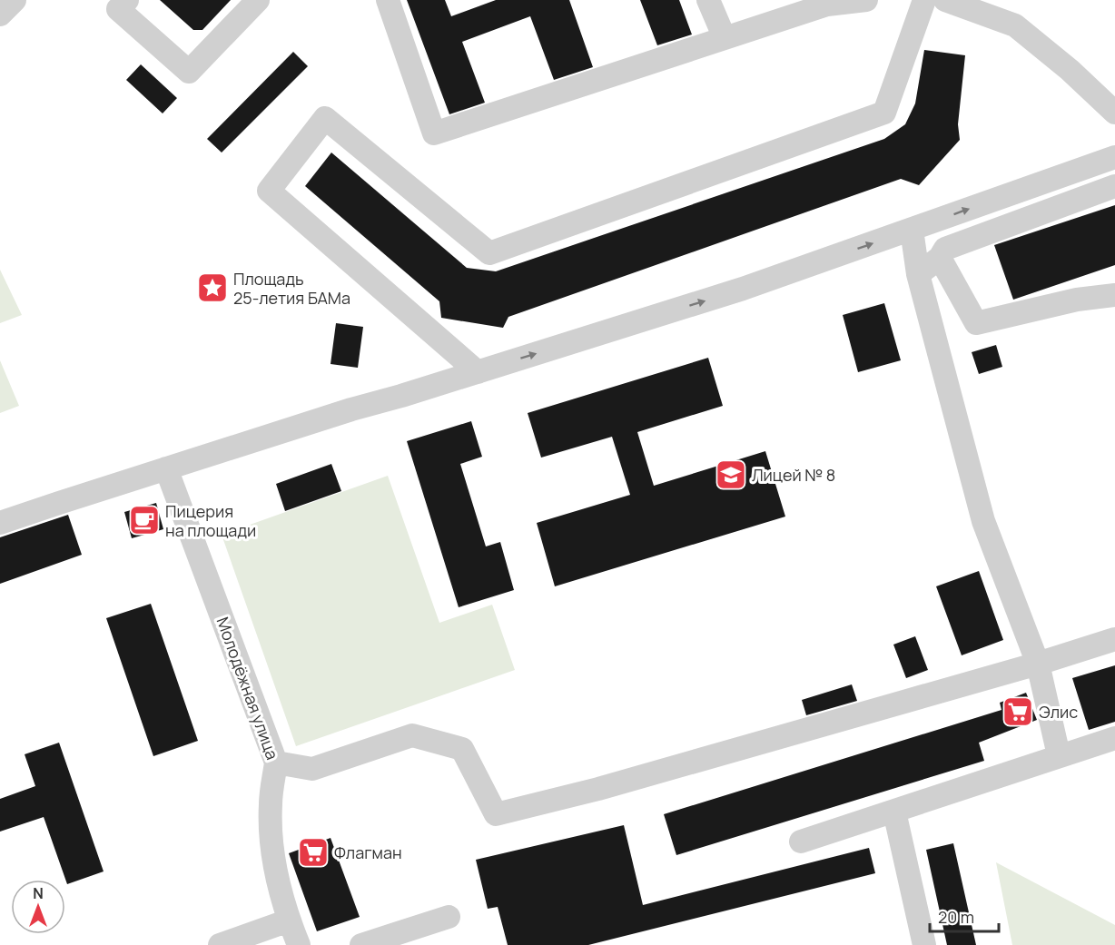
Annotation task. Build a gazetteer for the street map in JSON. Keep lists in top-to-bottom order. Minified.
{"streets":{"street":["Молодёжная улица"]},"places":{"place":["Площадь 25-летия БАМа"],"school or university":["Лицей № 8"],"cafe":["Пицерия на площади"],"supermarket":["Элис","Флагман"]},"scale_bar":"20 m","north":"top"}
